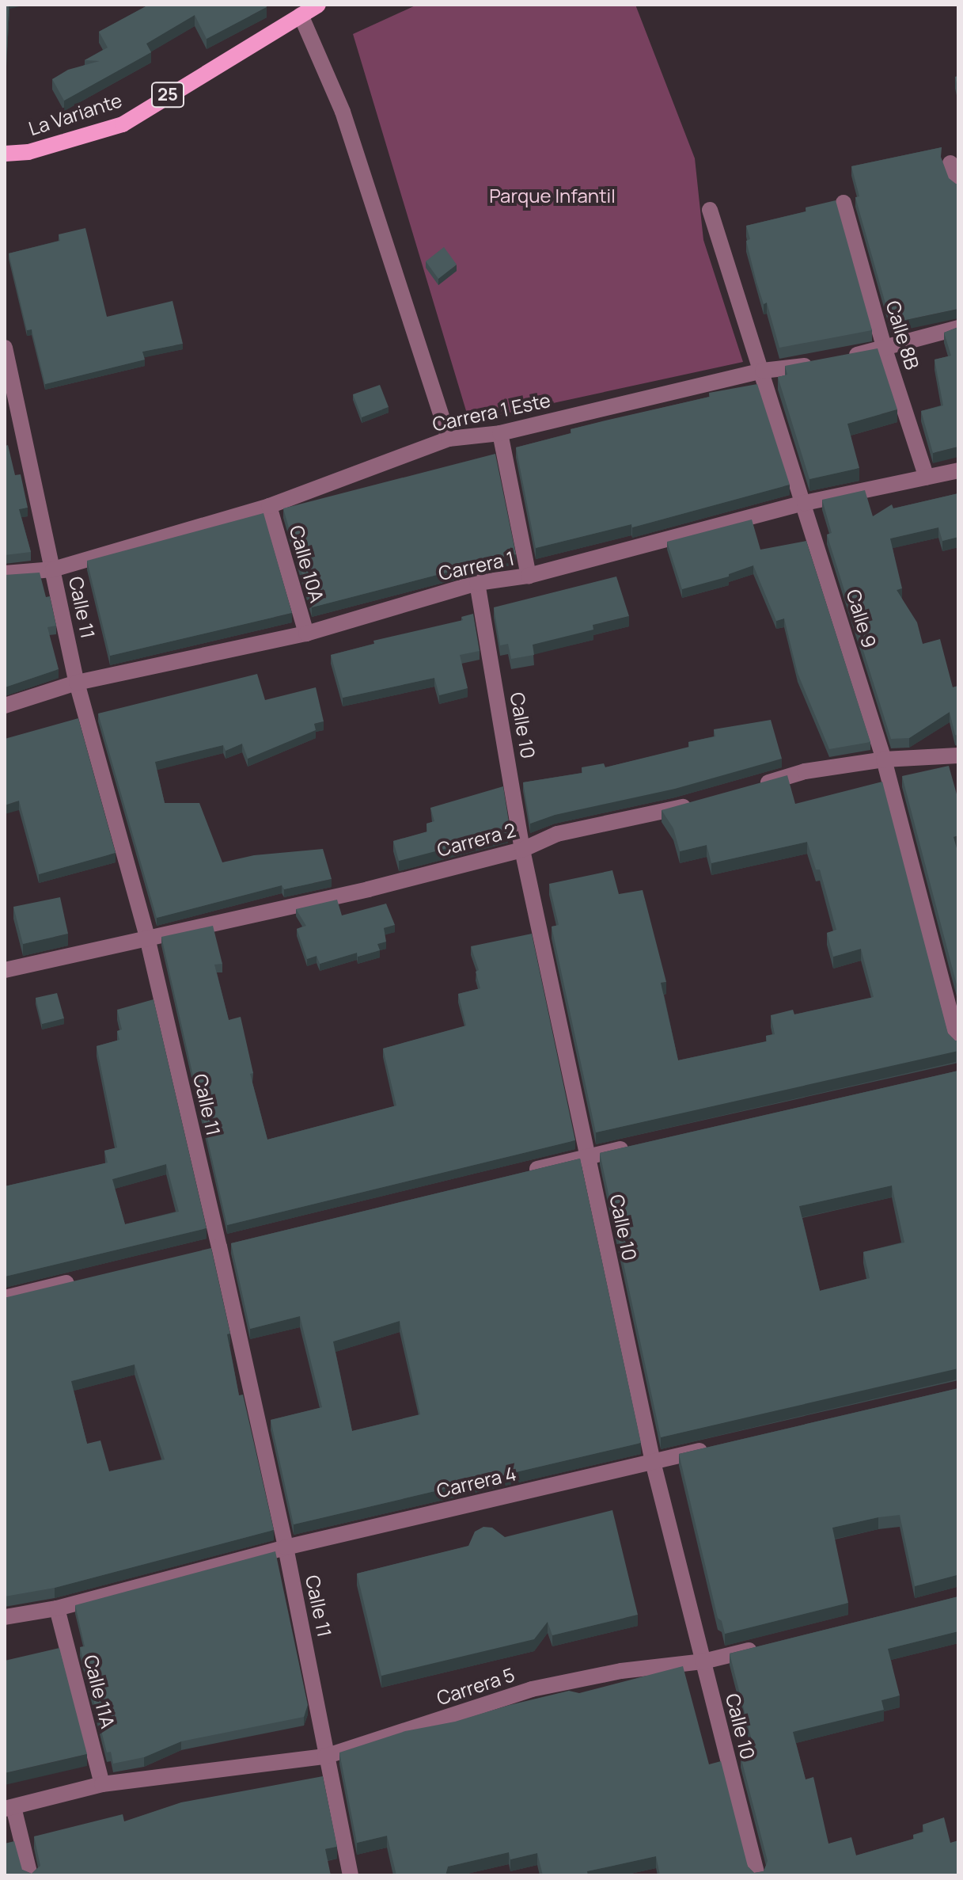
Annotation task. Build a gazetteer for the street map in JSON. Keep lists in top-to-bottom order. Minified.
{"streets":{"main road":["25","La Variante"],"street":["Calle 8B","Carrera 1 Este","Calle 10A","Carrera 1","Calle 11","Calle 9","Calle 10","Carrera 2","Carrera 4","Carrera 5","Calle 11A"]},"crossings":[["Calle 8B","Carrera 1 Este"],["Calle 8B","Carrera 1"],["Carrera 1 Este","Calle 10A"],["Carrera 1 Este","Calle 11"],["Carrera 1 Este","Calle 9"],["Calle 10A","Carrera 1"],["Carrera 1","Calle 11"],["Carrera 1","Calle 9"],["Carrera 1","Calle 10"],["Calle 11","Carrera 2"],["Calle 11","Carrera 4"],["Calle 11","Carrera 5"],["Calle 10","Carrera 2"],["Calle 10","Carrera 4"],["Calle 10","Carrera 5"],["Carrera 4","Calle 11A"],["Carrera 5","Calle 11A"]],"parks":["Parque Infantil"]}
